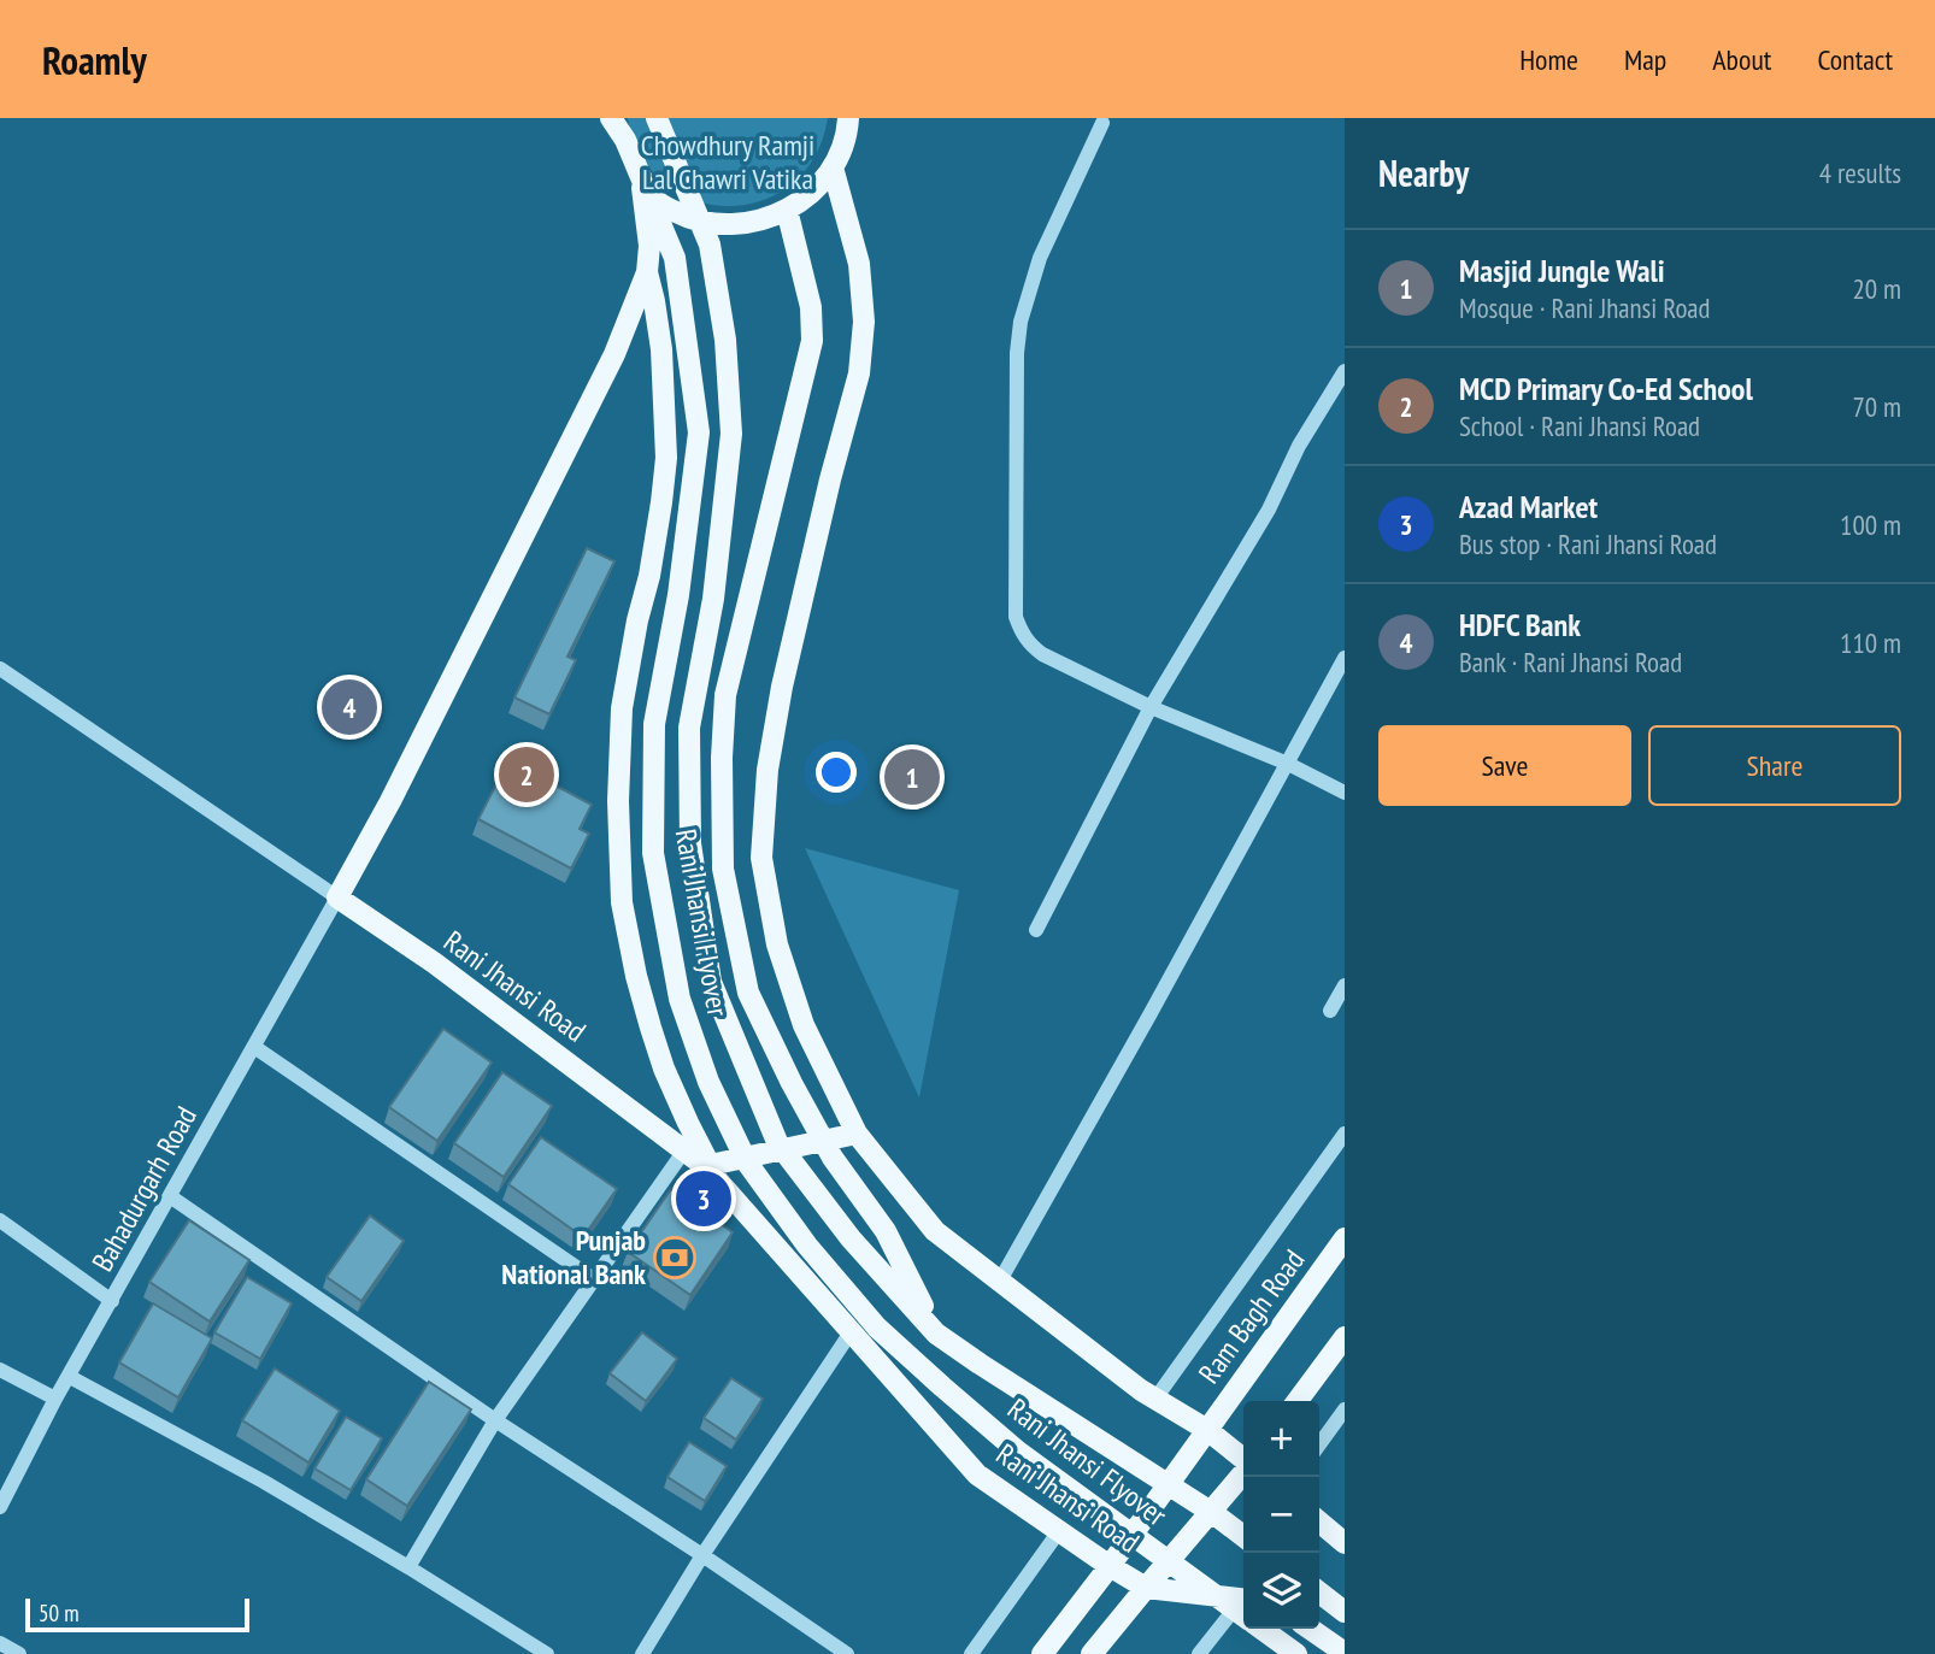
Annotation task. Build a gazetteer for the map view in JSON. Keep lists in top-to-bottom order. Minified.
{"streets":{"main road":["Rani Jhansi Flyover","Rani Jhansi Road","Ram Bagh Road"],"street":["Bahadurgarh Road"]},"crossings":[["Rani Jhansi Road","Bahadurgarh Road"],["Rani Jhansi Road","Ram Bagh Road"]],"parks":["Chowdhury Ramji Lal Chawri Vatika"],"places":{"bank":["Punjab National Bank"]},"scale_bar":"50 m","page":{"header":"Roamly","nav":["Home","Map","About","Contact"],"heading":["Nearby","4 results"],"list":[{"mark":"1","name":"Masjid Jungle Wali","note":"Mosque · Rani Jhansi Road","value":"20 m"},{"mark":"2","name":"MCD Primary Co-Ed School","note":"School · Rani Jhansi Road","value":"70 m"},{"mark":"3","name":"Azad Market","note":"Bus stop · Rani Jhansi Road","value":"100 m"},{"mark":"4","name":"HDFC Bank","note":"Bank · Rani Jhansi Road","value":"110 m"}],"pins":["4","2","1","3"],"buttons":["Save","Share"],"map_buttons":["+","−"],"scale":"50 m"}}
